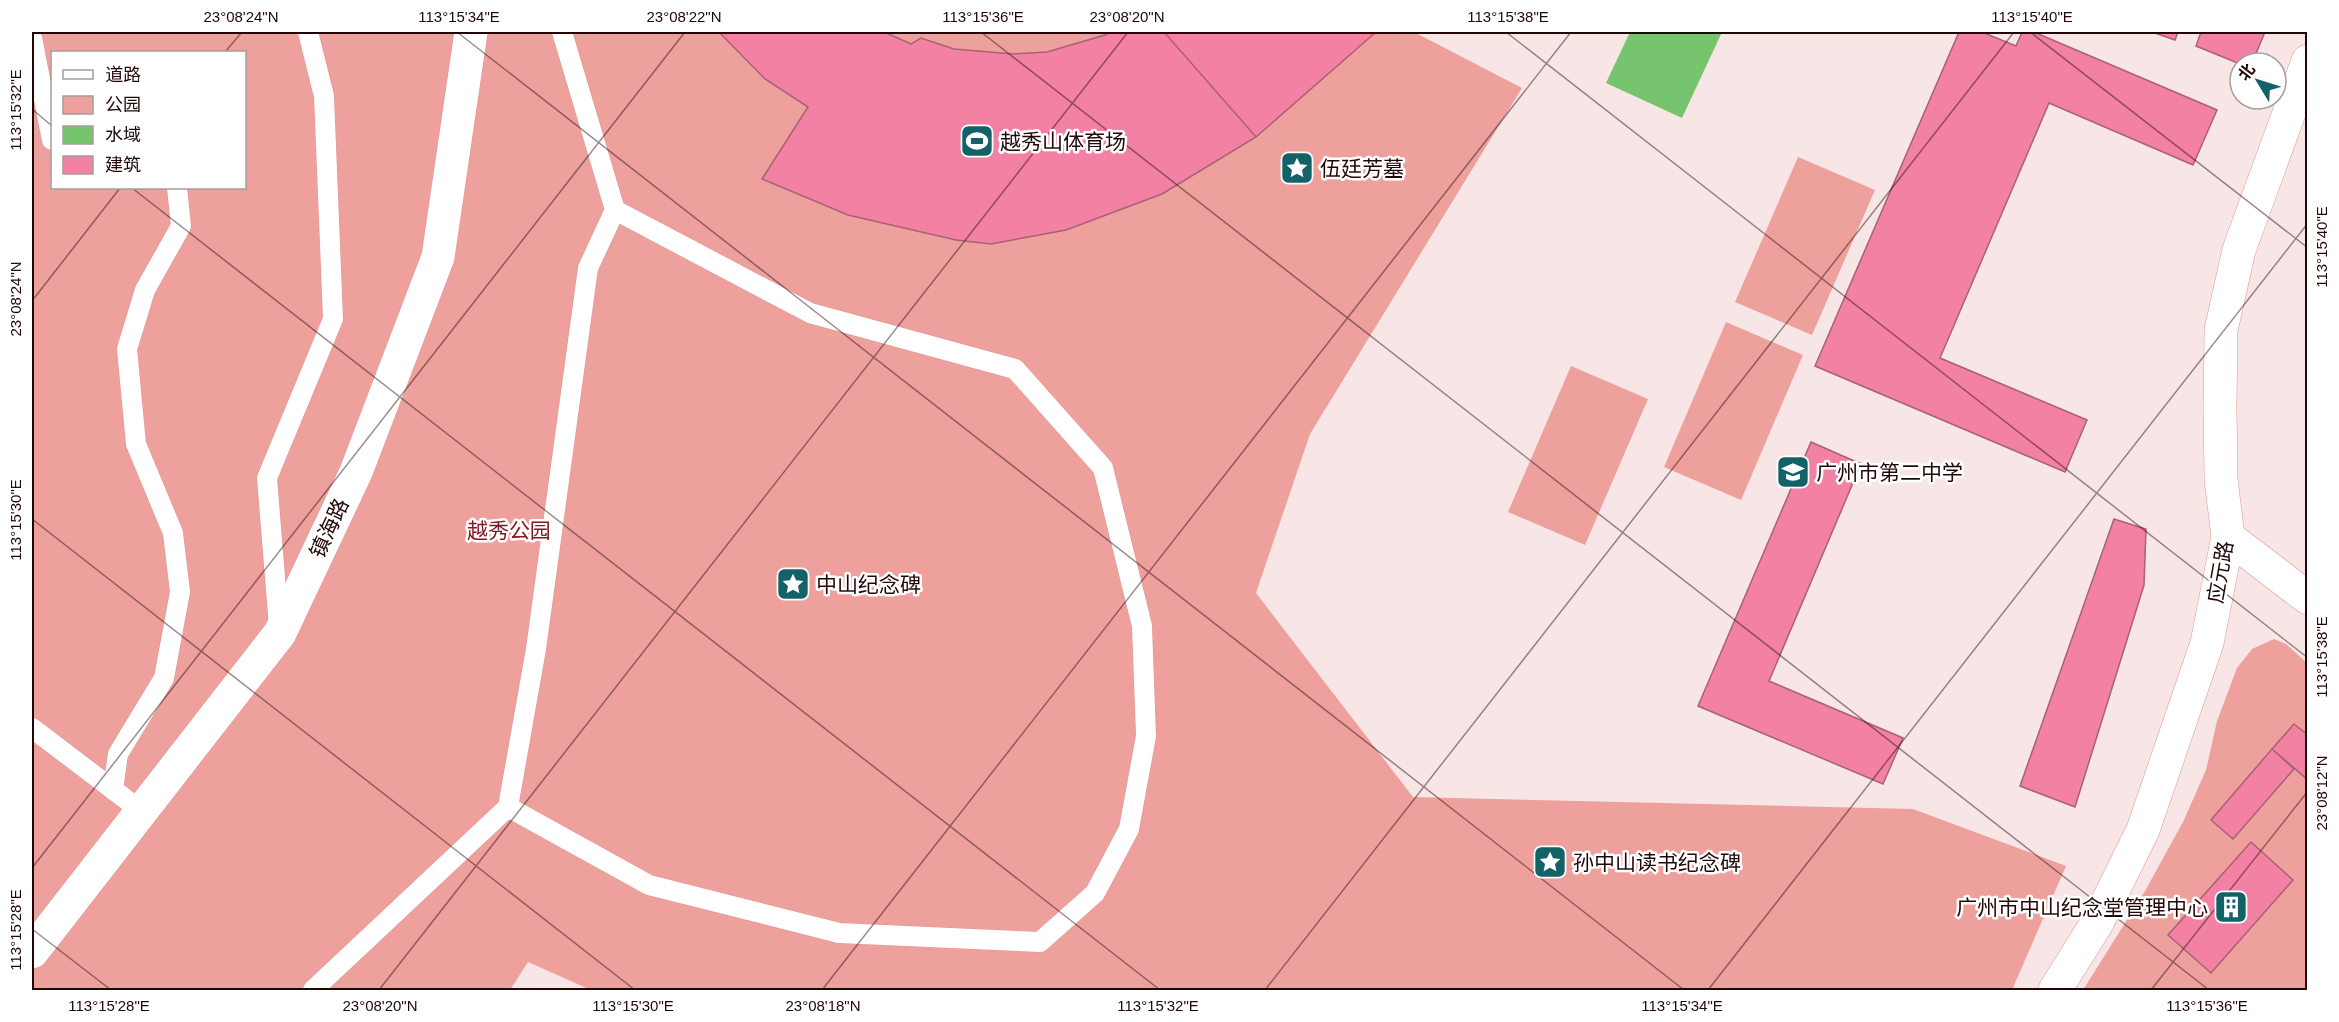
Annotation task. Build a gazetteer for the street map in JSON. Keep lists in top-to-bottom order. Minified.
{"streets":{"street":["镇海路","应元路"]},"parks":["越秀公园"],"places":{"sports":["越秀山体育场"],"place":["伍廷芳墓","中山纪念碑","孙中山读书纪念碑"],"school or university":["广州市第二中学"],"building":["广州市中山纪念堂管理中心"]},"legend":["道路","公园","水域","建筑"],"north":"top left","coordinates":["23°08'24\"N","113°15'34\"E","23°08'22\"N","113°15'36\"E","23°08'20\"N","113°15'38\"E","113°15'40\"E","113°15'32\"E","113°15'30\"E","23°08'12\"N","113°15'28\"E","23°08'18\"N"]}
